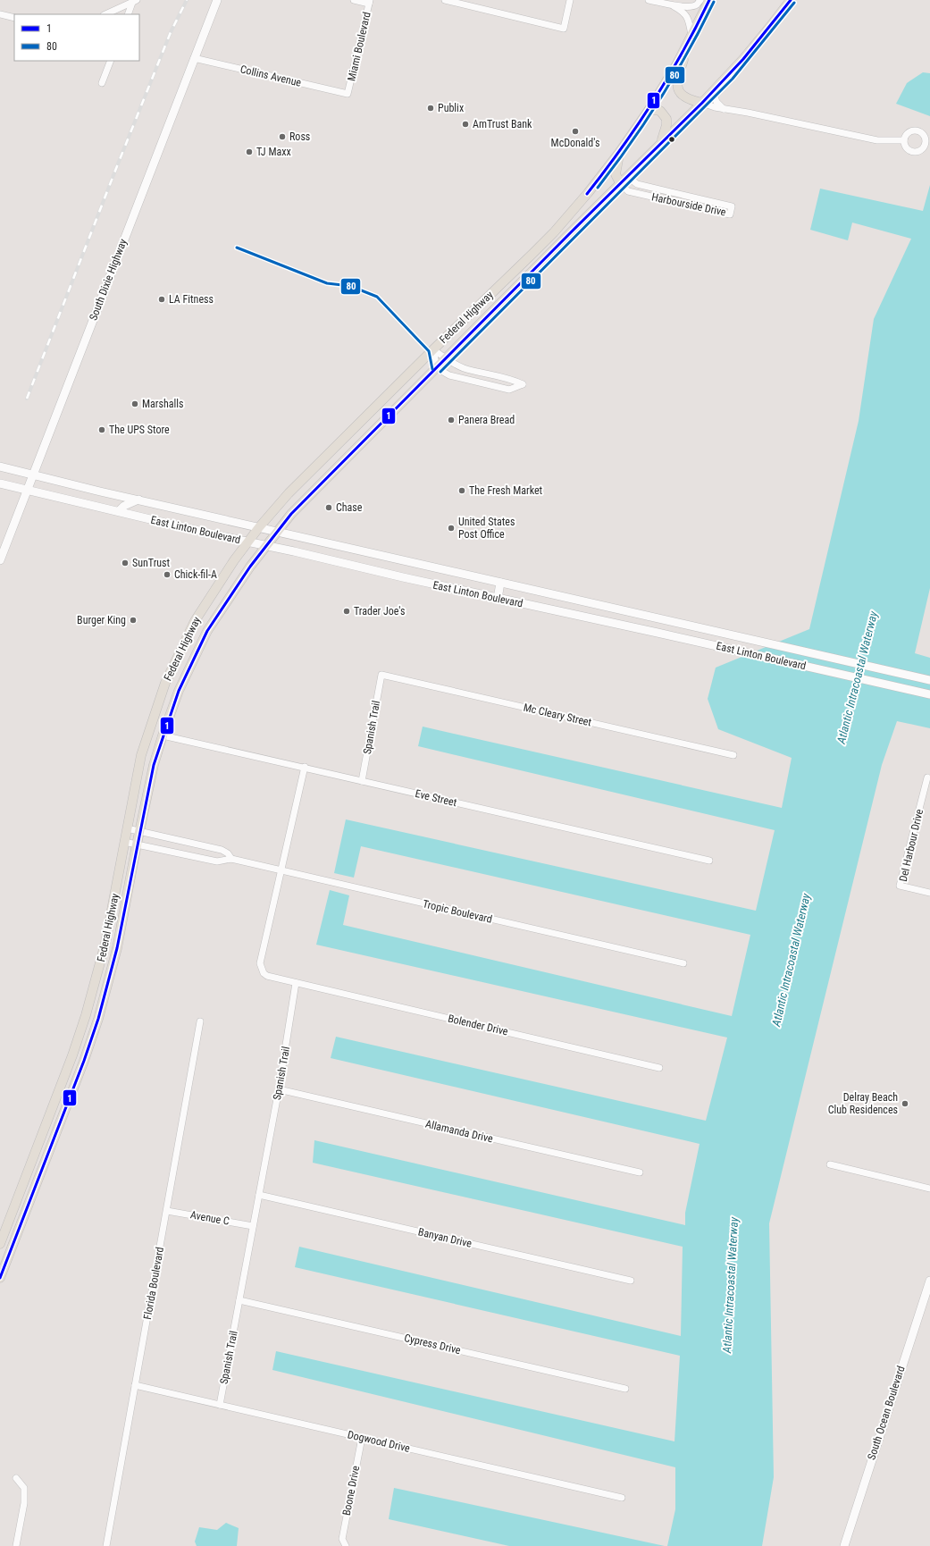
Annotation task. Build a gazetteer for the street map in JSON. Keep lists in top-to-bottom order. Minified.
{"streets":{"main road":["South Dixie Highway","Federal Highway","East Linton Boulevard","South Ocean Boulevard"],"street":["Miami Boulevard","Collins Avenue","Harbourside Drive","Mc Cleary Street","Spanish Trail","Eve Street","Del Harbour Drive","Tropic Boulevard","Bolender Drive","Allamanda Drive","Avenue C","Banyan Drive","Florida Boulevard","Cypress Drive","Dogwood Drive","Boone Drive"]},"crossings":[["Miami Boulevard","Collins Avenue"],["Collins Avenue","South Dixie Highway"],["Harbourside Drive","Federal Highway"],["South Dixie Highway","East Linton Boulevard"],["Federal Highway","East Linton Boulevard"],["Federal Highway","Eve Street"],["Federal Highway","Tropic Boulevard"],["Mc Cleary Street","Spanish Trail"],["Spanish Trail","Eve Street"],["Spanish Trail","Bolender Drive"],["Spanish Trail","Allamanda Drive"],["Spanish Trail","Avenue C"],["Spanish Trail","Banyan Drive"],["Spanish Trail","Cypress Drive"],["Spanish Trail","Dogwood Drive"],["Avenue C","Florida Boulevard"],["Florida Boulevard","Dogwood Drive"],["Dogwood Drive","Boone Drive"]],"water":["Atlantic Intracoastal Waterway"],"places":["Publix","AmTrust Bank","McDonald's","Ross","TJ Maxx","LA Fitness","Marshalls","Panera Bread","The UPS Store","The Fresh Market","Chase","United States Post Office","SunTrust","Chick-fil-A","Trader Joe's","Burger King","Delray Beach Club Residences"],"lines":["transit line 1","transit line 80"],"legend":["1","80"]}
